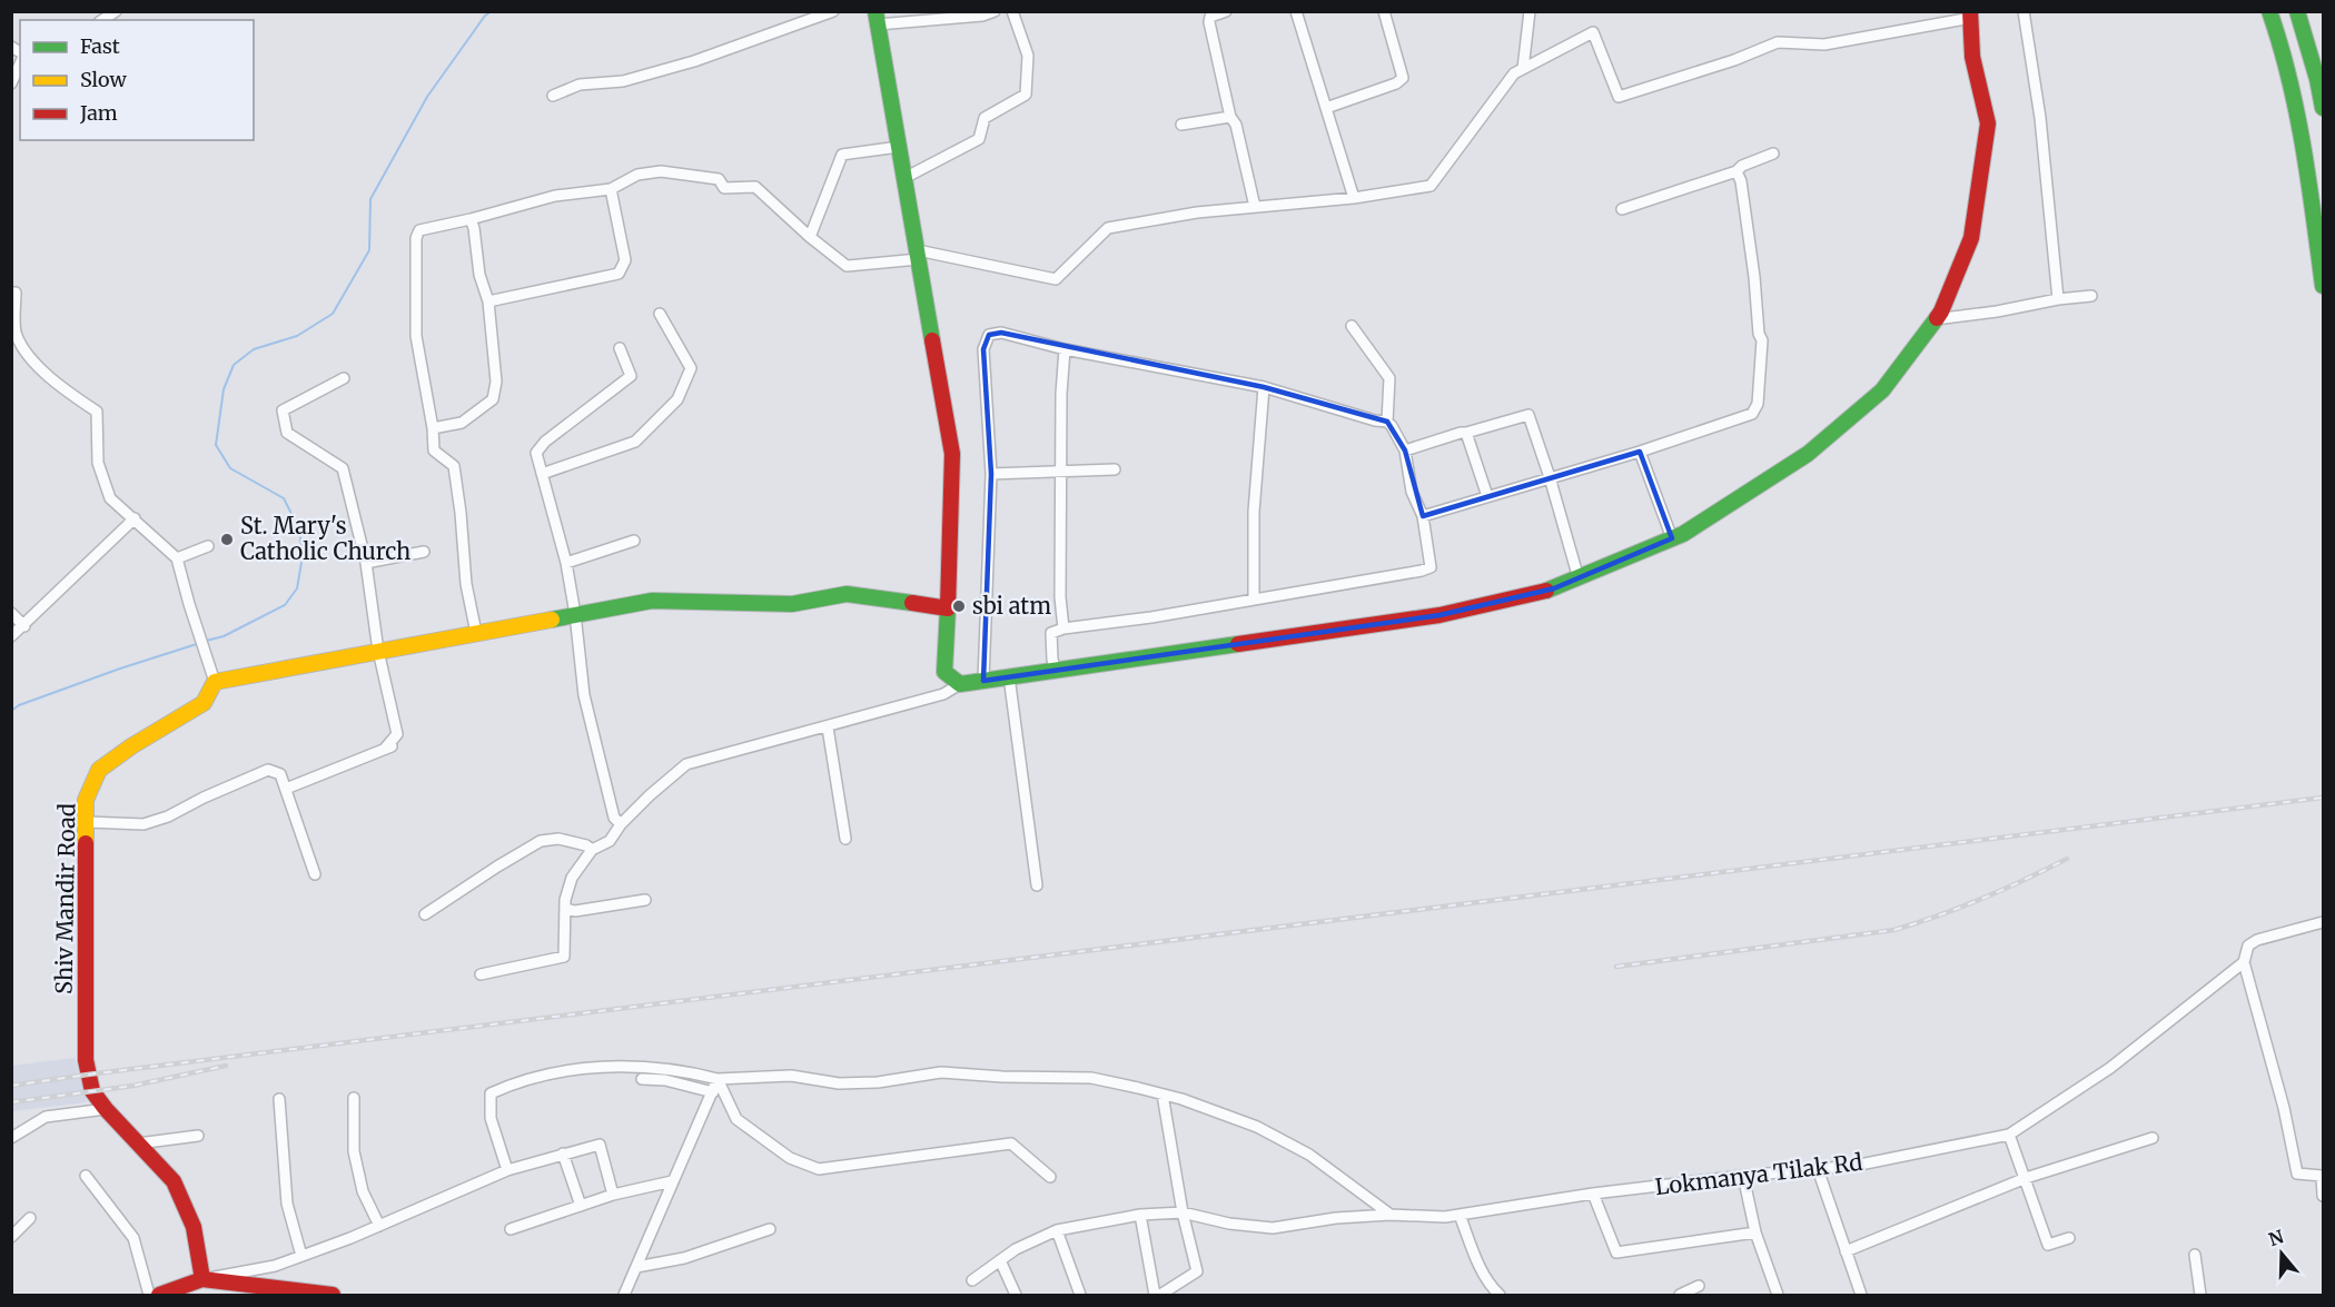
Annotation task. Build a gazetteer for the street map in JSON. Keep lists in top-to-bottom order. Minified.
{"streets":{"main road":["Shiv Mandir Road"],"street":["Lokmanya Tilak Rd"]},"places":["St. Mary's Catholic Church","sbi atm"],"legend":["Fast","Slow","Jam"],"north":"top"}
